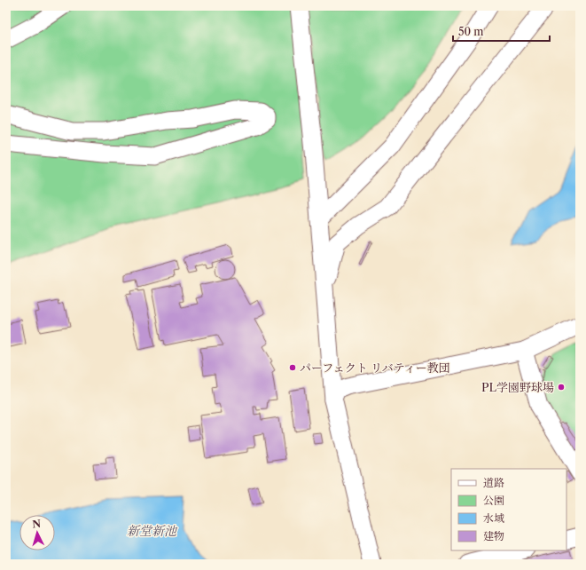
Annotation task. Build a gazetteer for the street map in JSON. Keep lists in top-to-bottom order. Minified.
{"water":["新堂新池"],"places":["パーフェクト リバティー教団","PL学園野球場"],"legend":["道路","公園","水域","建物"],"scale_bar":"50 m","north":"top"}
